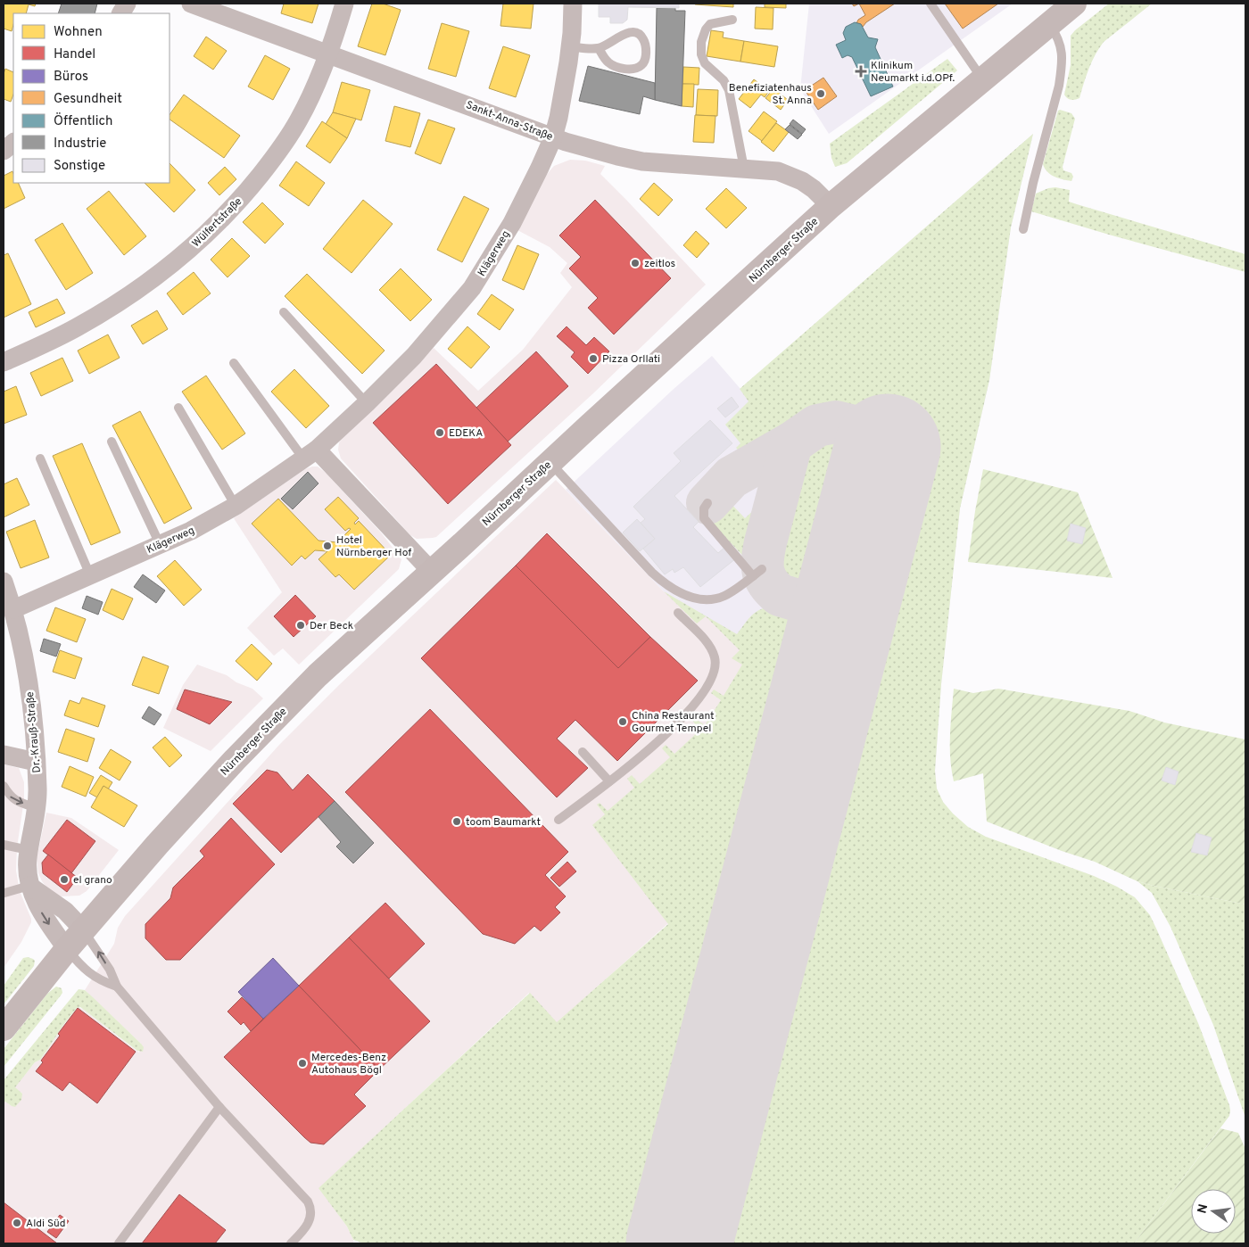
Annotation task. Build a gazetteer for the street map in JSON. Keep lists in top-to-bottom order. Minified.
{"streets":{"main road":["Nürnberger Straße"],"street":["Sankt-Anna-Straße","Wülfertstraße","Klägerweg","Dr.-Krauß-Straße"]},"crossings":[["Sankt-Anna-Straße","Wülfertstraße"],["Sankt-Anna-Straße","Nürnberger Straße"],["Sankt-Anna-Straße","Klägerweg"],["Nürnberger Straße","Dr.-Krauß-Straße"],["Klägerweg","Dr.-Krauß-Straße"]],"places":{"health":["Klinikum Neumarkt i.d.OPf."],"other":["Benefiziatenhaus St. Anna","zeitlos","Pizza Orllati","EDEKA","Hotel Nürnberger Hof","Der Beck","China Restaurant Gourmet Tempel","toom Baumarkt","el grano","Mercedes-Benz Autohaus Bögl","Aldi Süd"]},"legend":["Wohnen","Handel","Büros","Gesundheit","Öffentlich","Industrie","Sonstige"],"north":"left"}
